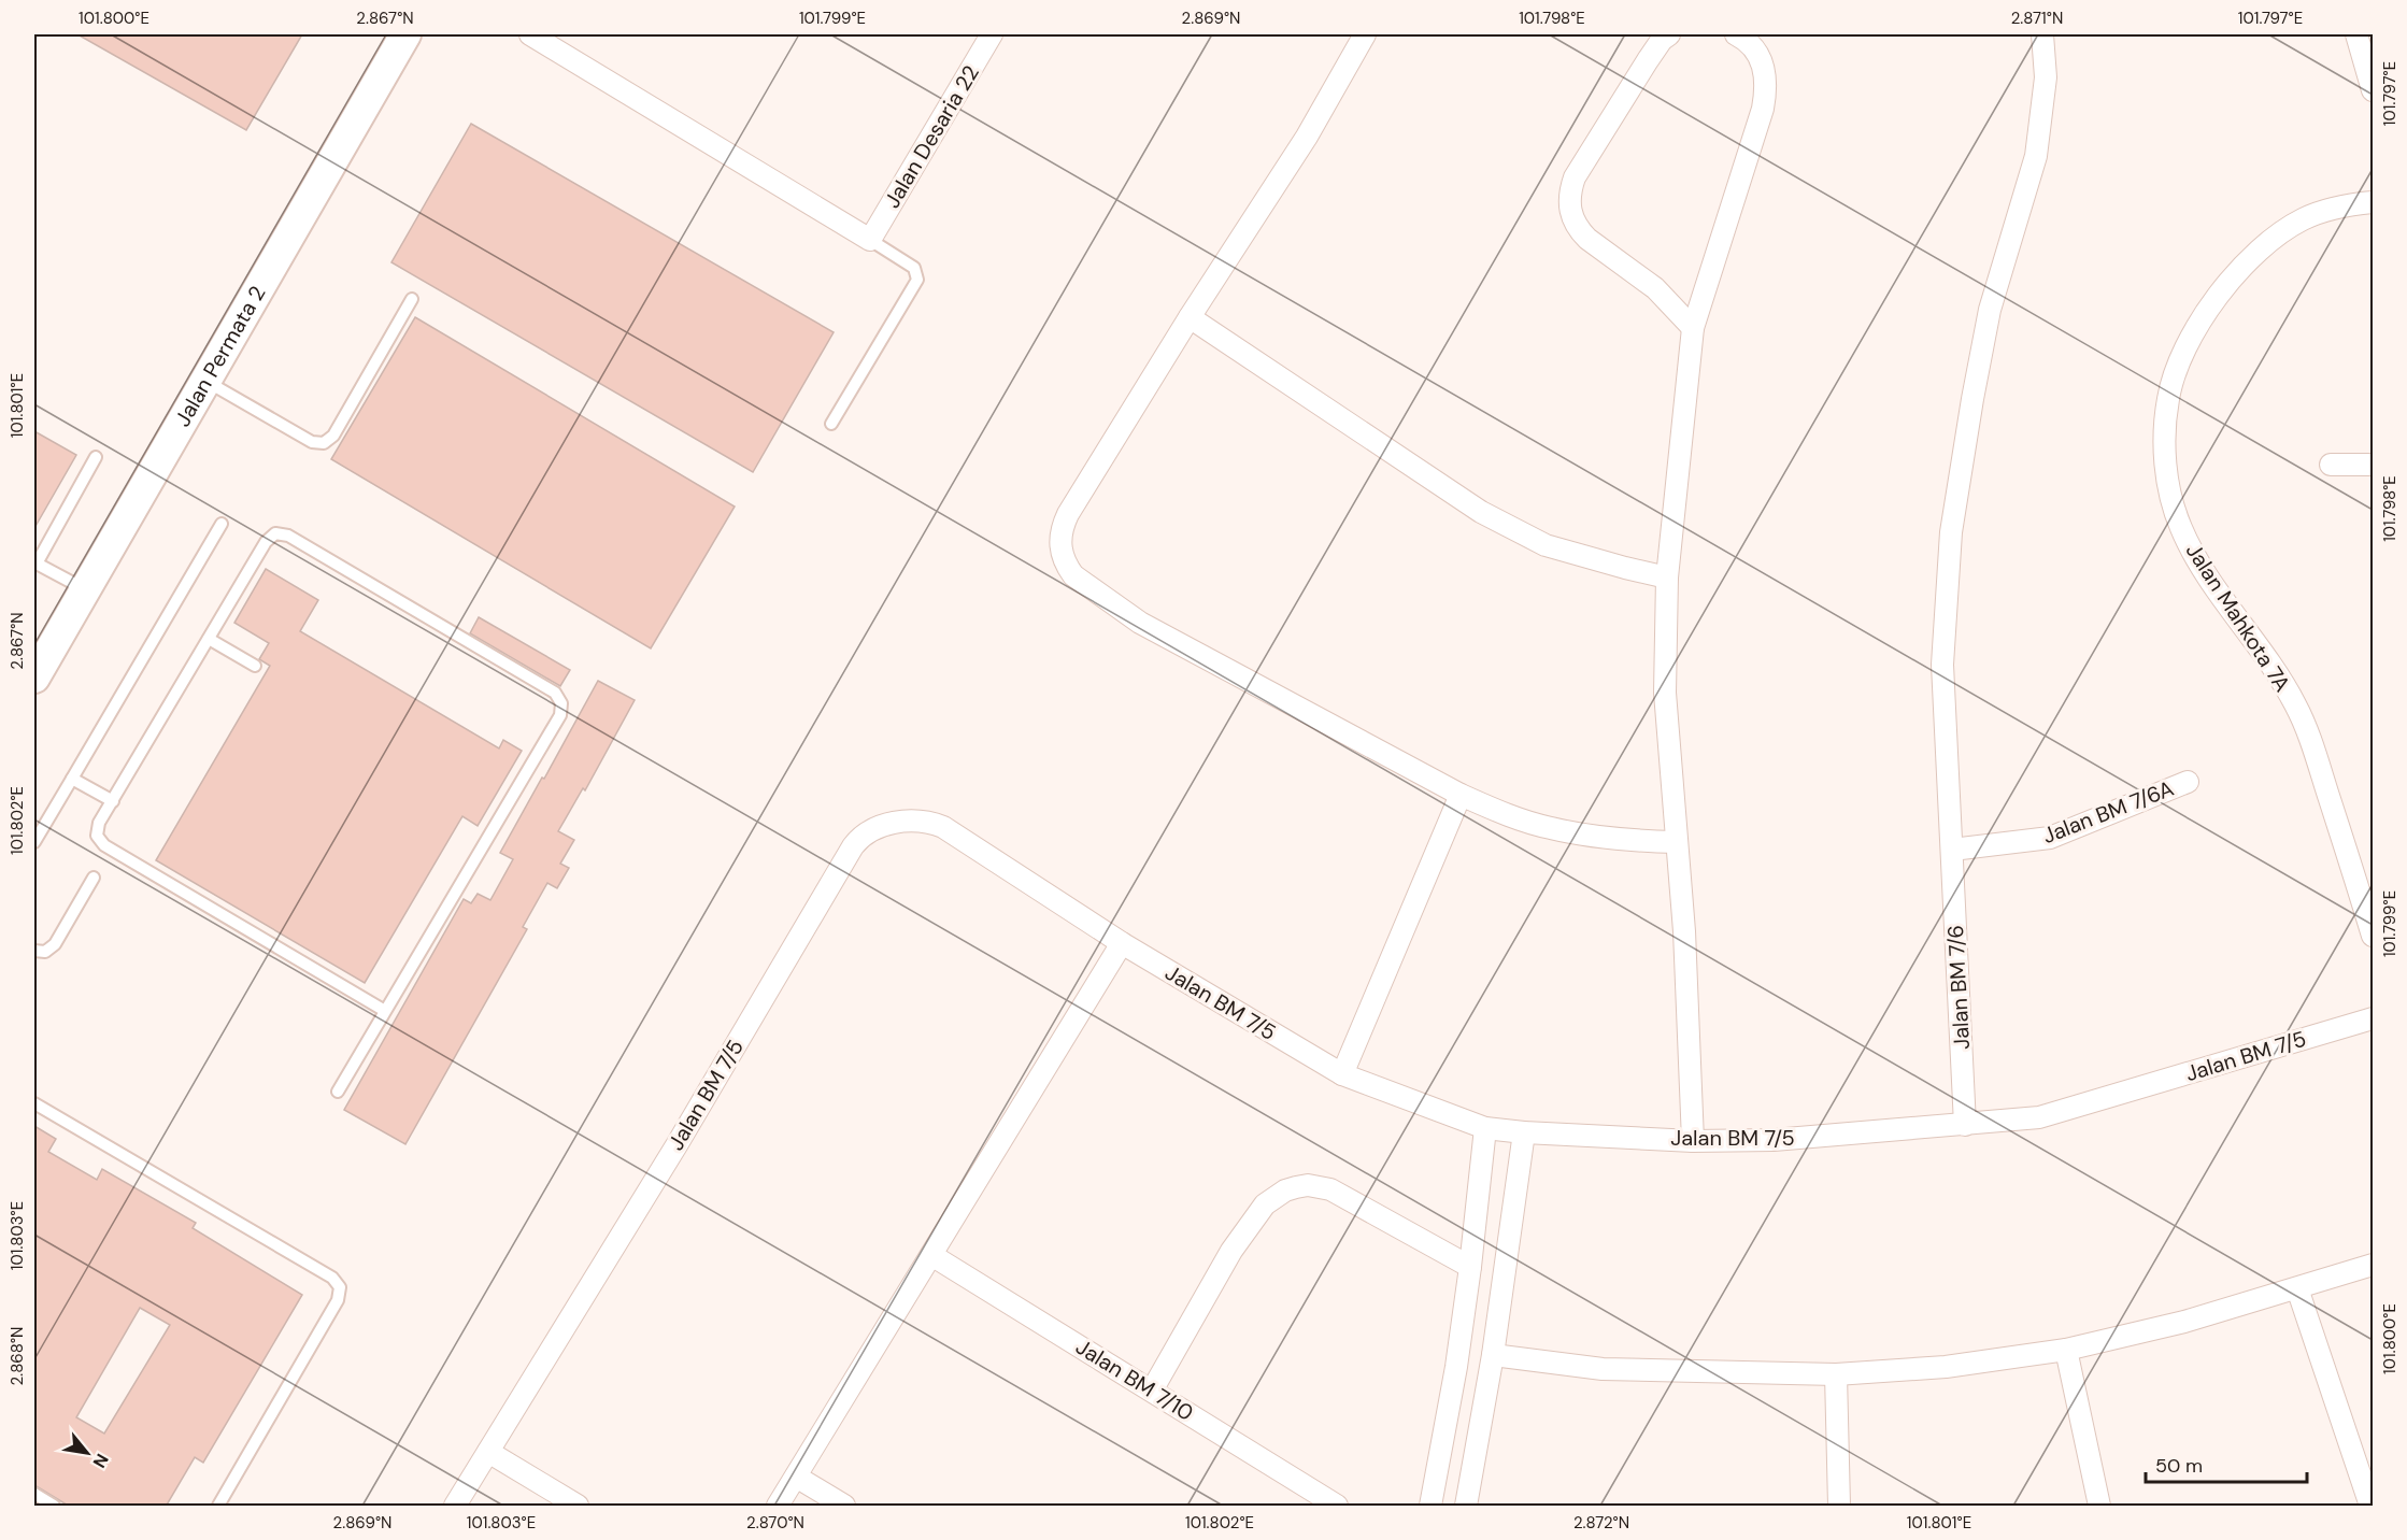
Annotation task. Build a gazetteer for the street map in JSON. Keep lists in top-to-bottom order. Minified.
{"streets":{"street":["Jalan Desaria 22","Jalan Permata 2","Jalan Mahkota 7A","Jalan BM 7/6A","Jalan BM 7/6","Jalan BM 7/5","Jalan BM 7/10"]},"crossings":[["Jalan BM 7/6A","Jalan BM 7/6"],["Jalan BM 7/6","Jalan BM 7/5"]],"scale_bar":"50 m","north":"bottom right","coordinates":["101.800°E","2.867°N","101.799°E","2.869°N","101.798°E","2.871°N","101.797°E","101.801°E","101.802°E","101.803°E","2.868°N","2.870°N","2.872°N"]}
